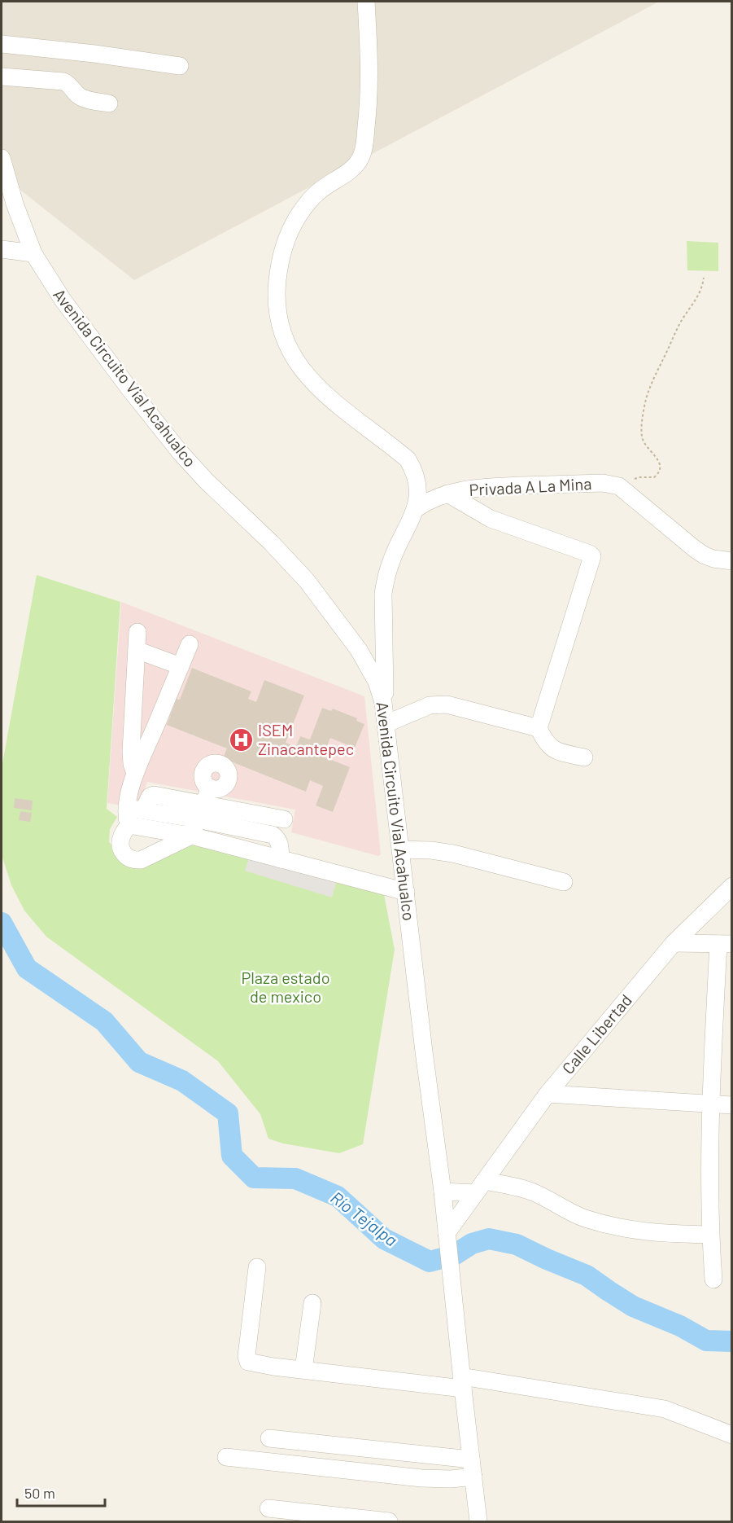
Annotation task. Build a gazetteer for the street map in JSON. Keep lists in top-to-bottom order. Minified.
{"streets":{"street":["Avenida Circuito Vial Acahualco","Privada A La Mina","Calle Libertad"]},"crossings":[["Avenida Circuito Vial Acahualco","Calle Libertad"]],"water":["Río Tejalpa"],"parks":["Plaza estado de mexico"],"places":{"hospital":["ISEM Zinacantepec"]},"scale_bar":"50 m"}
